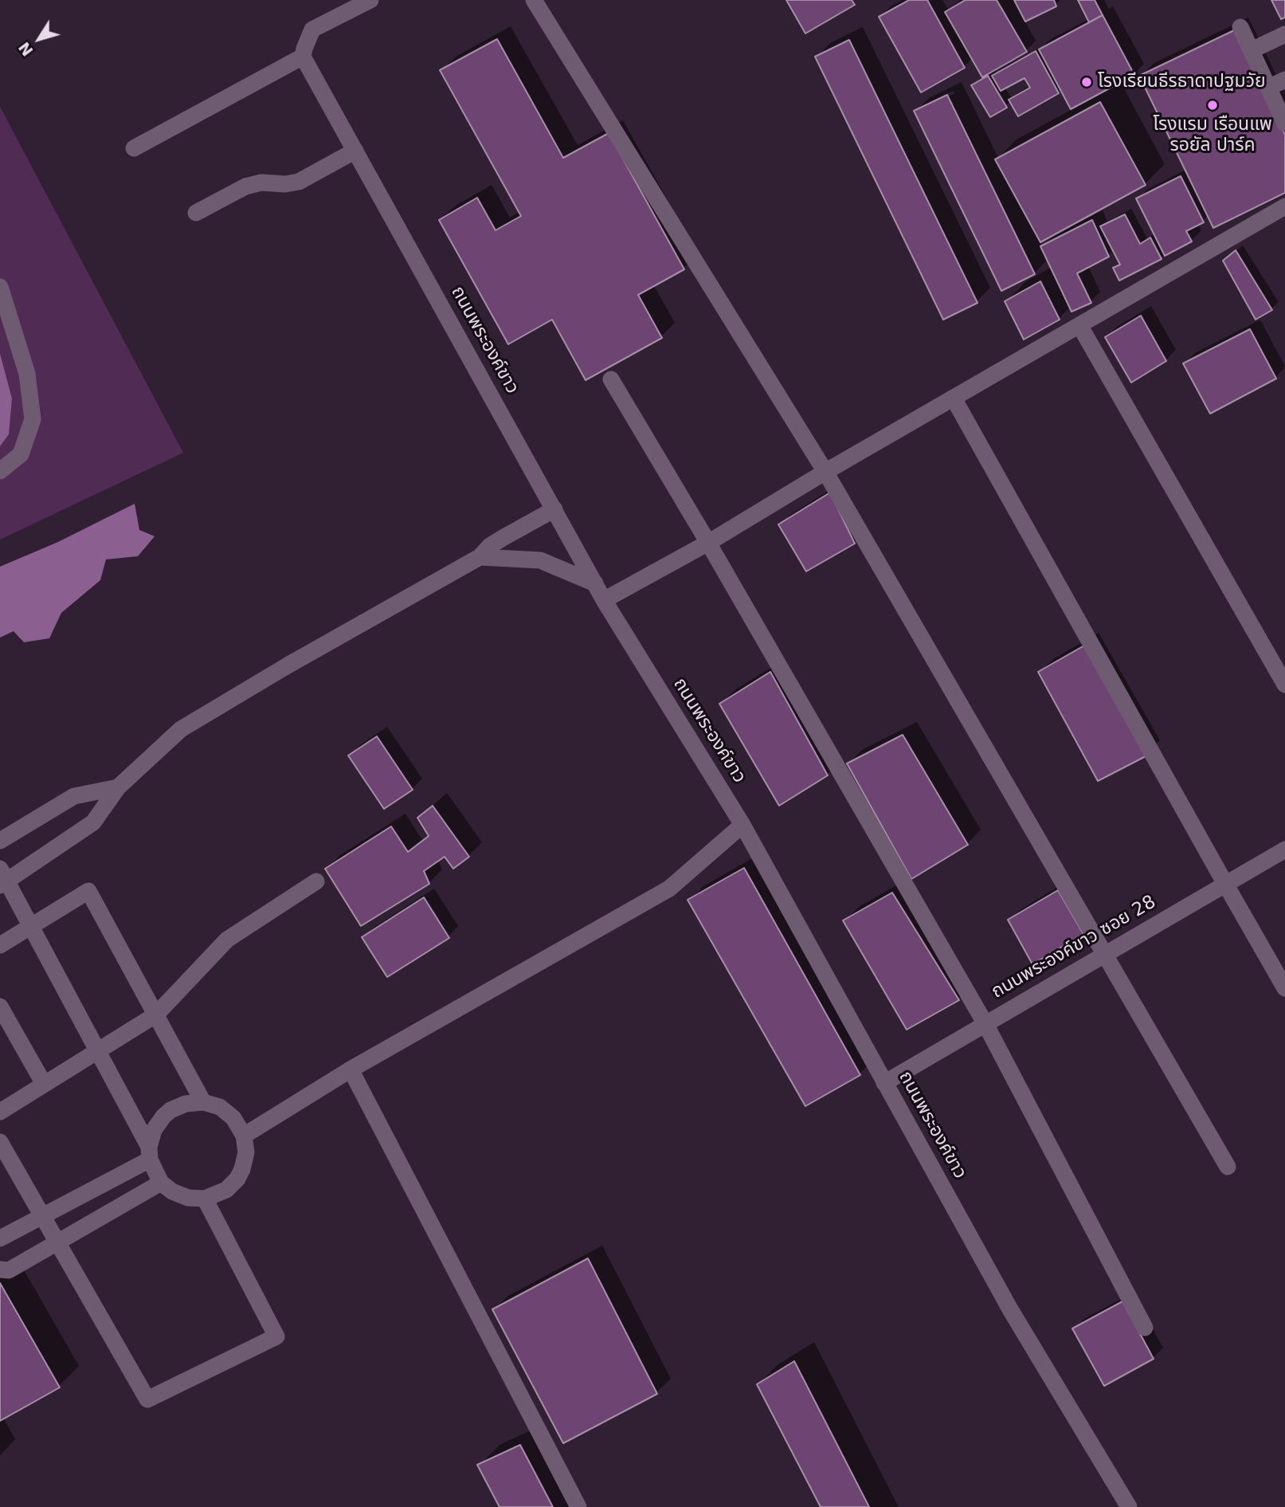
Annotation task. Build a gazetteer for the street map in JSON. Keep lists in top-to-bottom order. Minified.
{"streets":{"street":["ถนนพระองค์ขาว","ถนนพระองค์ขาว ซอย 28"]},"crossings":[["ถนนพระองค์ขาว","ถนนพระองค์ขาว ซอย 28"]],"places":["โรงเรียนธีรธาดาปฐมวัย","โรงแรม เรือนแพ รอยัล ปาร์ค"],"north":"bottom left"}
